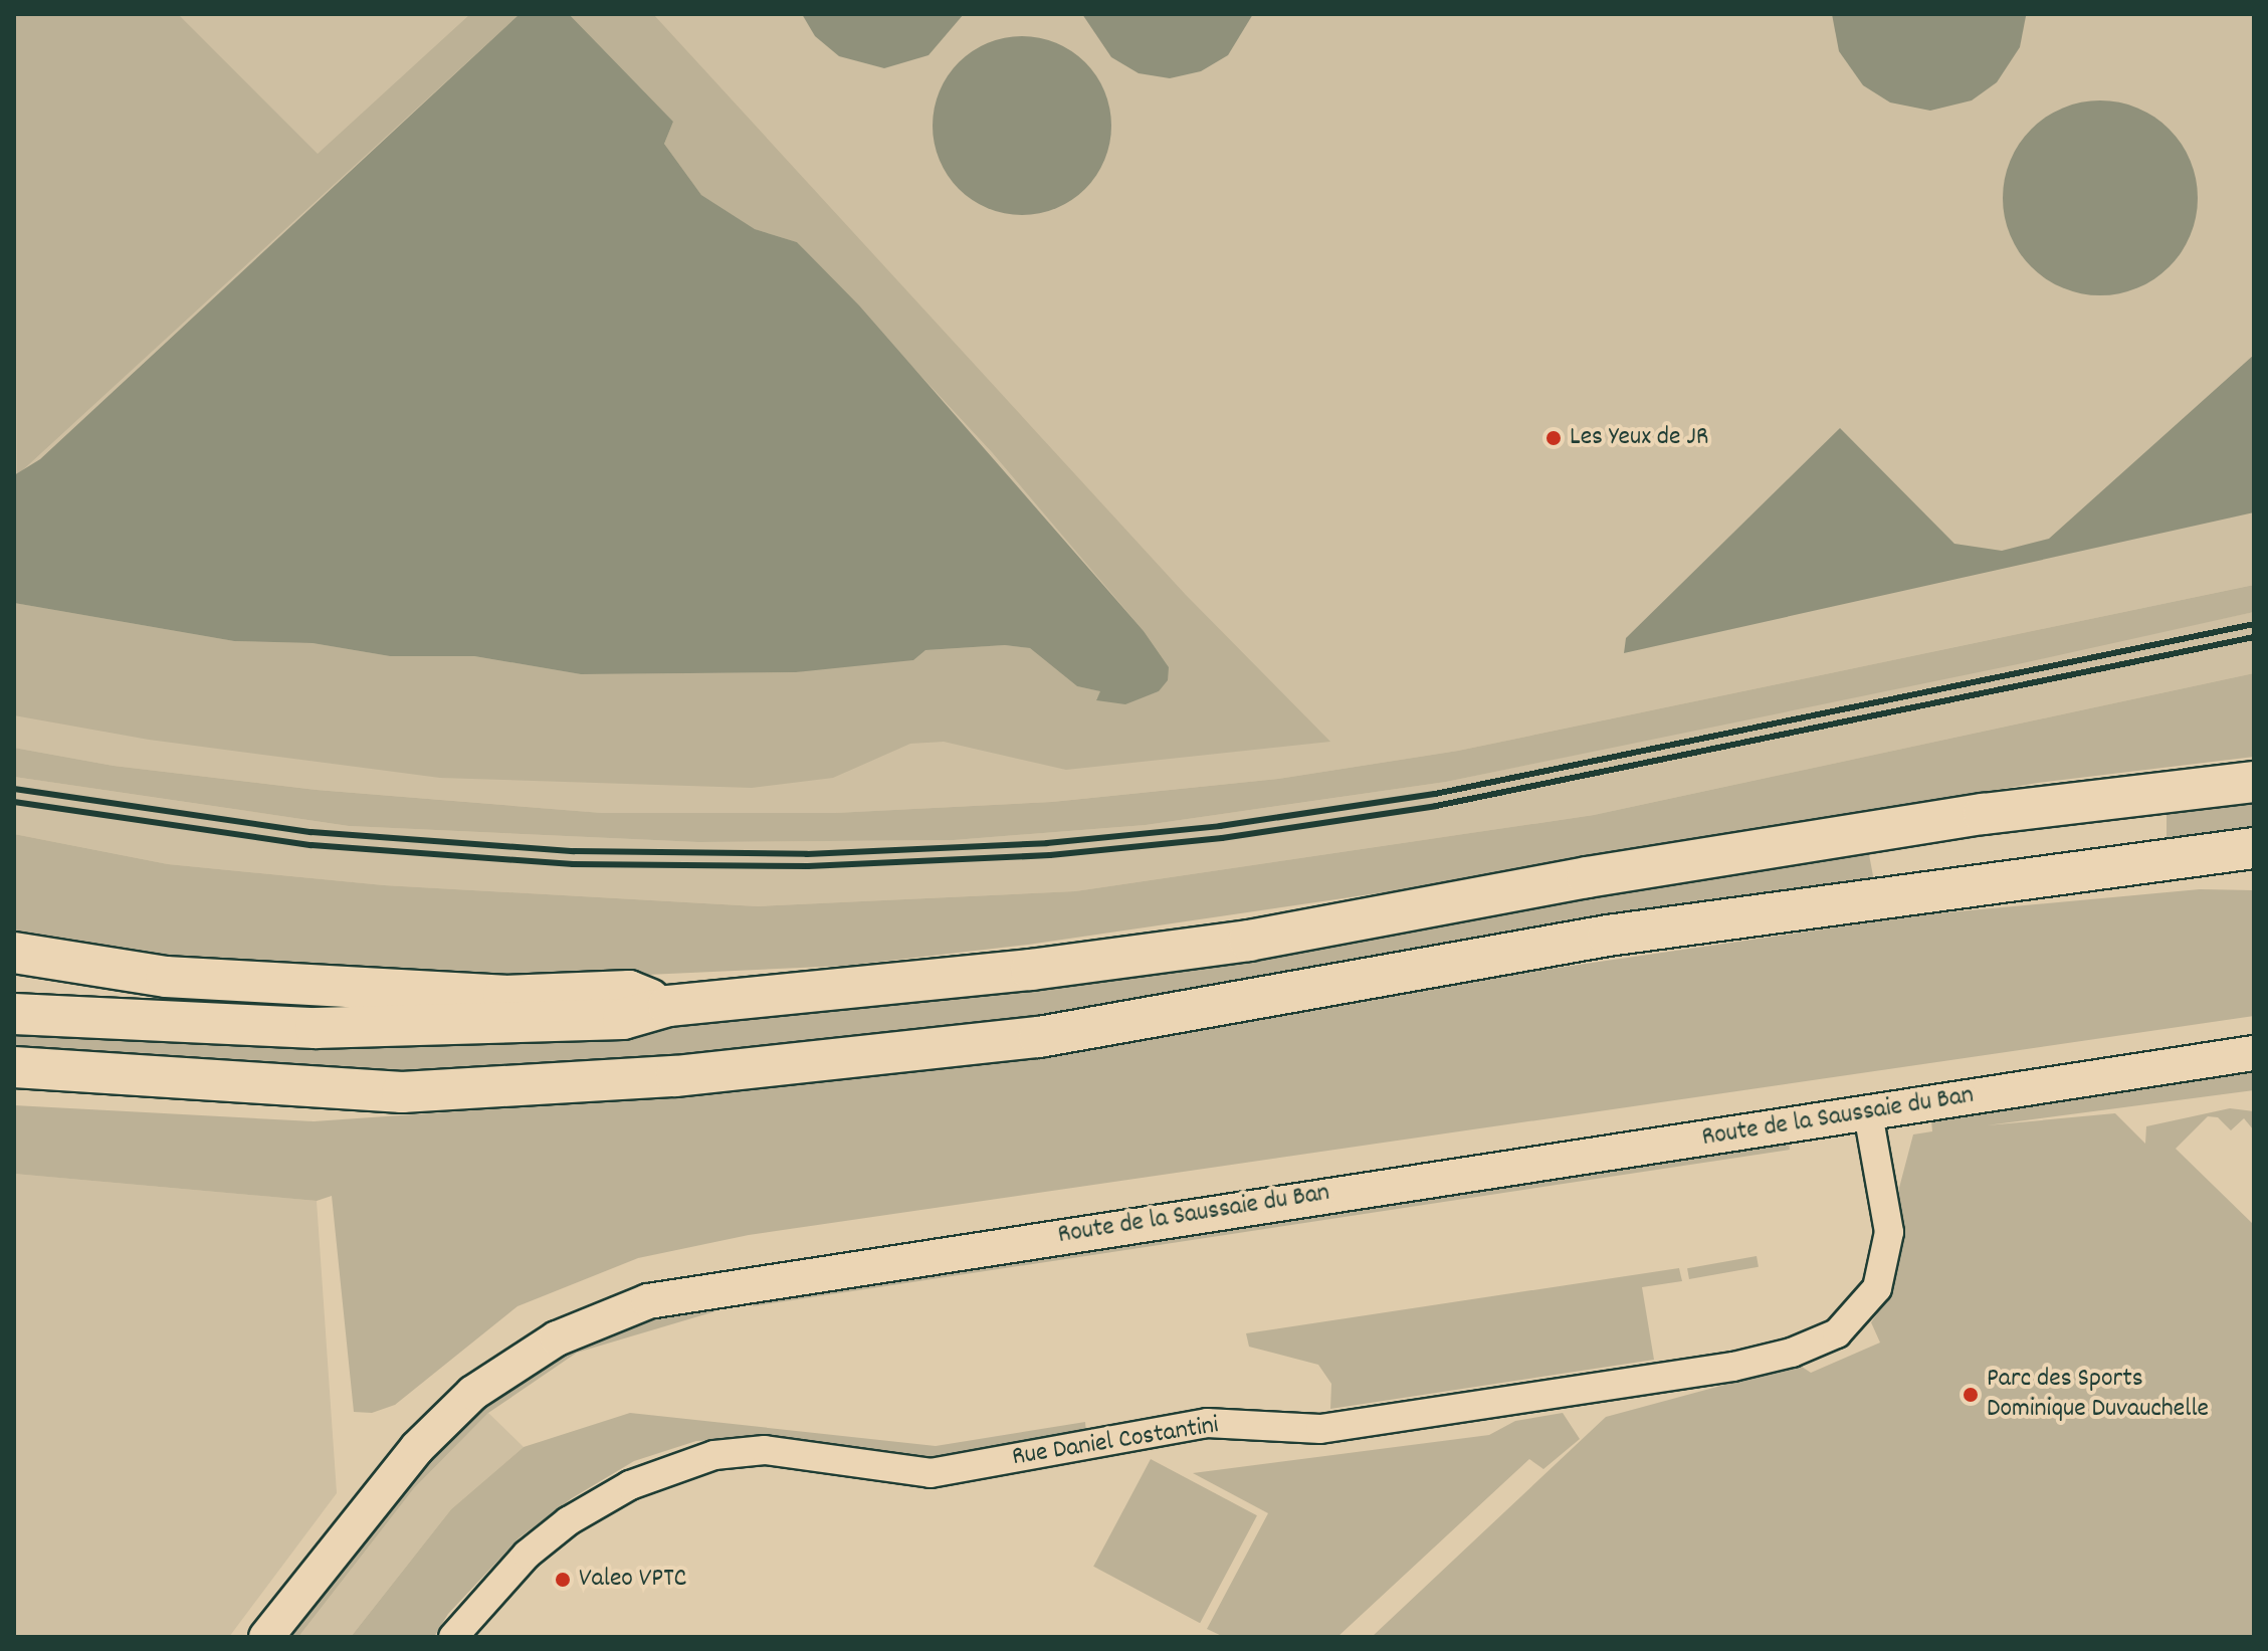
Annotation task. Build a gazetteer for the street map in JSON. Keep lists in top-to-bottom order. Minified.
{"streets":{"main road":["Route de la Saussaie du Ban"],"street":["Rue Daniel Costantini"]},"crossings":[["Route de la Saussaie du Ban","Rue Daniel Costantini"]],"places":["Les Yeux de JR","Parc des Sports Dominique Duvauchelle","Valeo VPTC"]}
